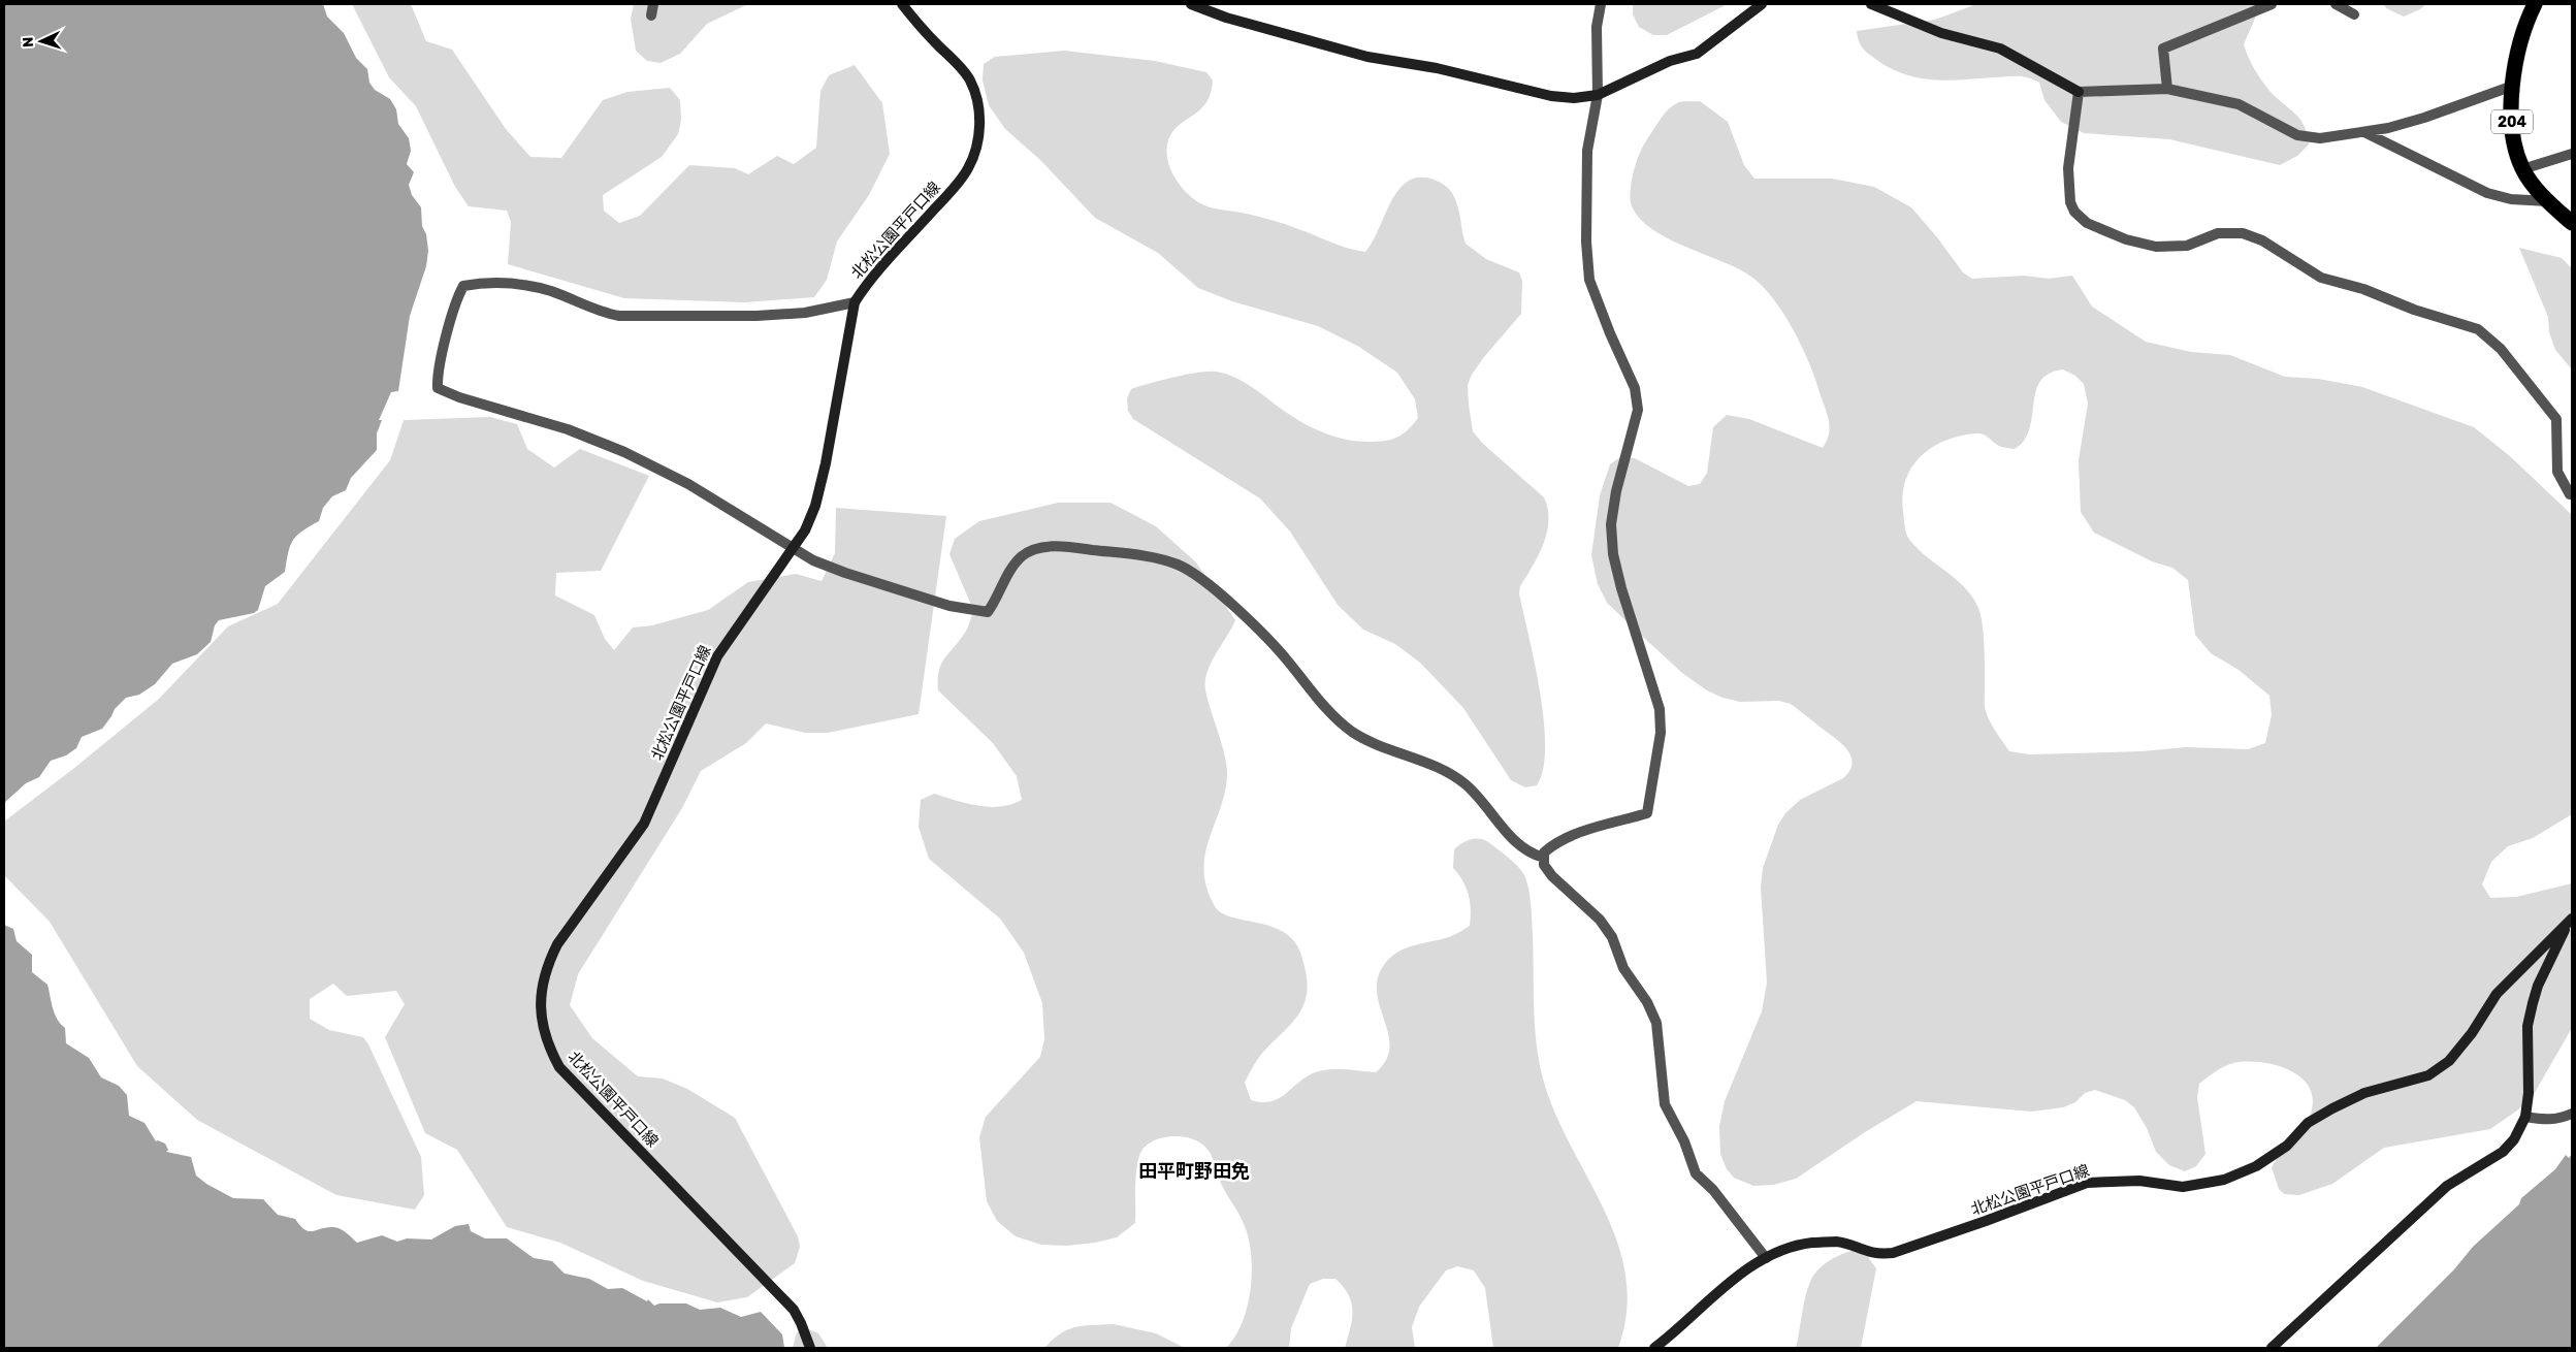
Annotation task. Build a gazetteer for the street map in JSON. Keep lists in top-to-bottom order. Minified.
{"streets":{"highway":["204"],"main road":["北松公園平戸口線"]},"districts":["田平町野田免"],"north":"left"}
